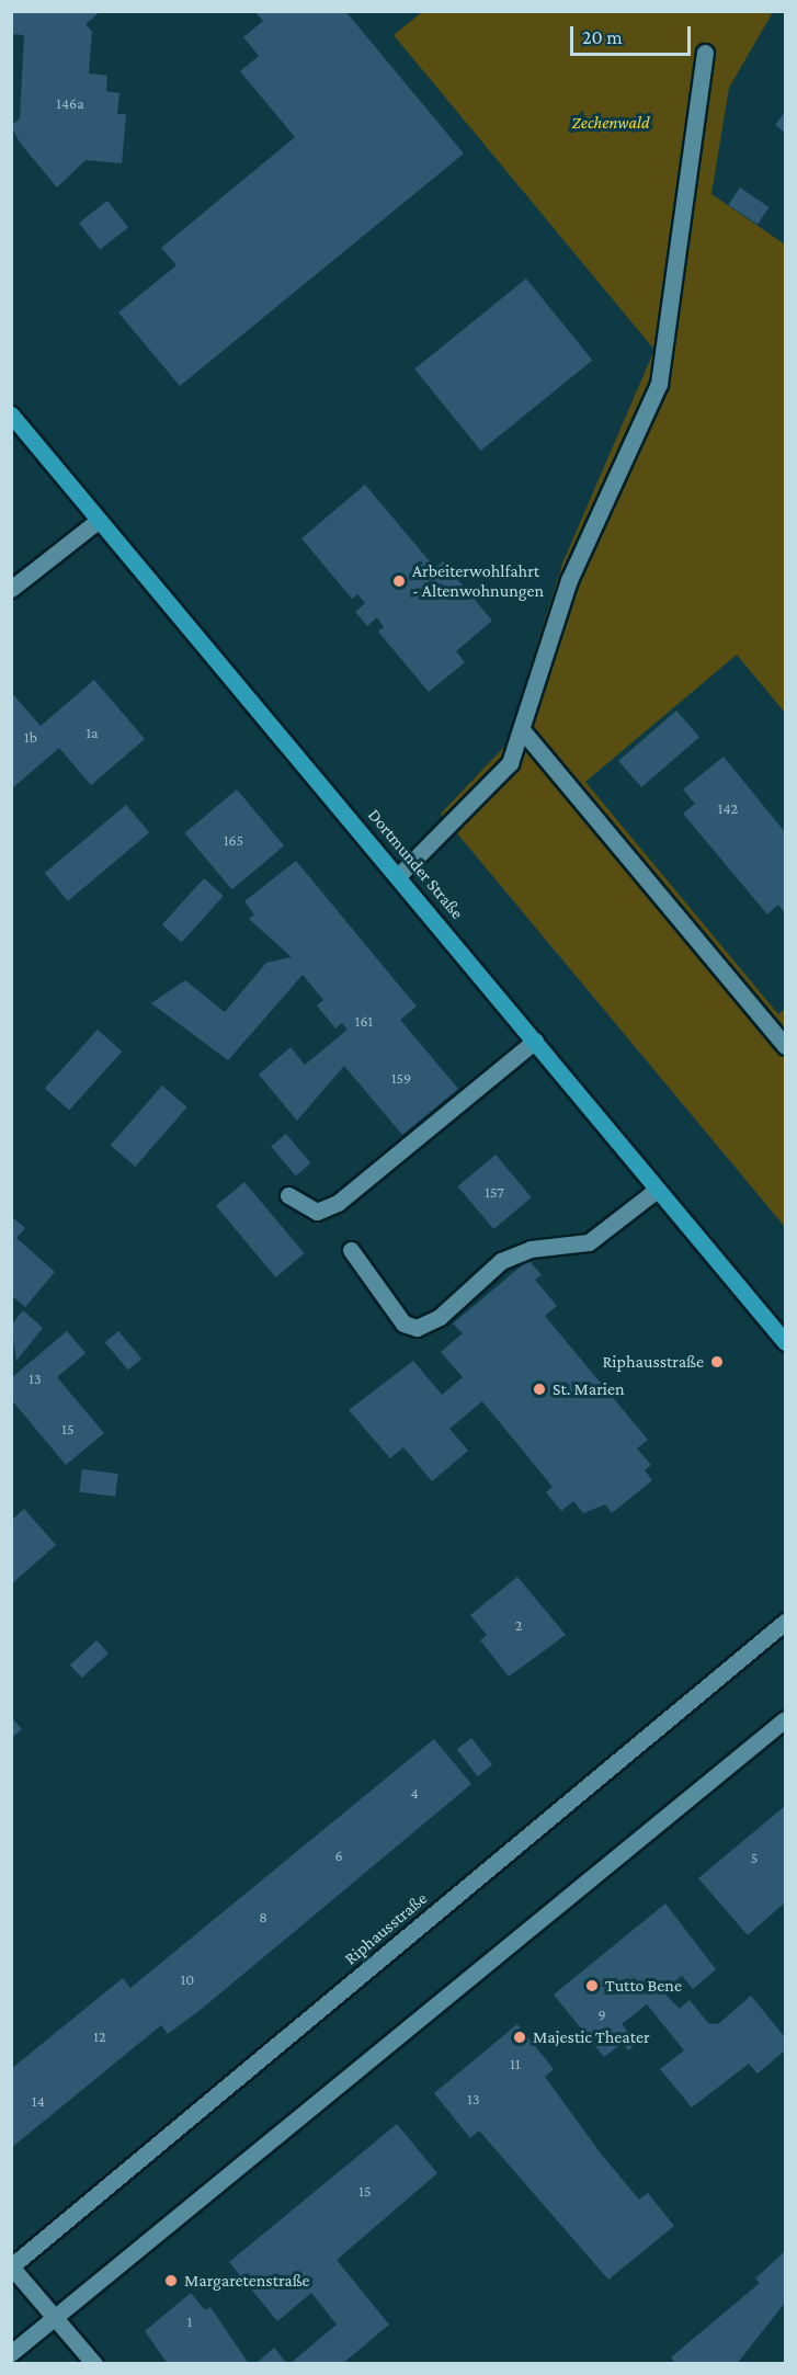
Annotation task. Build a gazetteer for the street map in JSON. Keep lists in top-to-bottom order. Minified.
{"streets":{"main road":["Dortmunder Straße"],"street":["Riphausstraße"]},"parks":["Zechenwald"],"places":["Arbeiterwohlfahrt - Altenwohnungen","Riphausstraße","St. Marien","Tutto Bene","Majestic Theater","Margaretenstraße"],"house_numbers":["146a","1a","1b","142","165","161","159","157","13","15","2","4","6","5","8","10","9","12","11","13","14","15","1"],"scale_bar":"20 m"}
